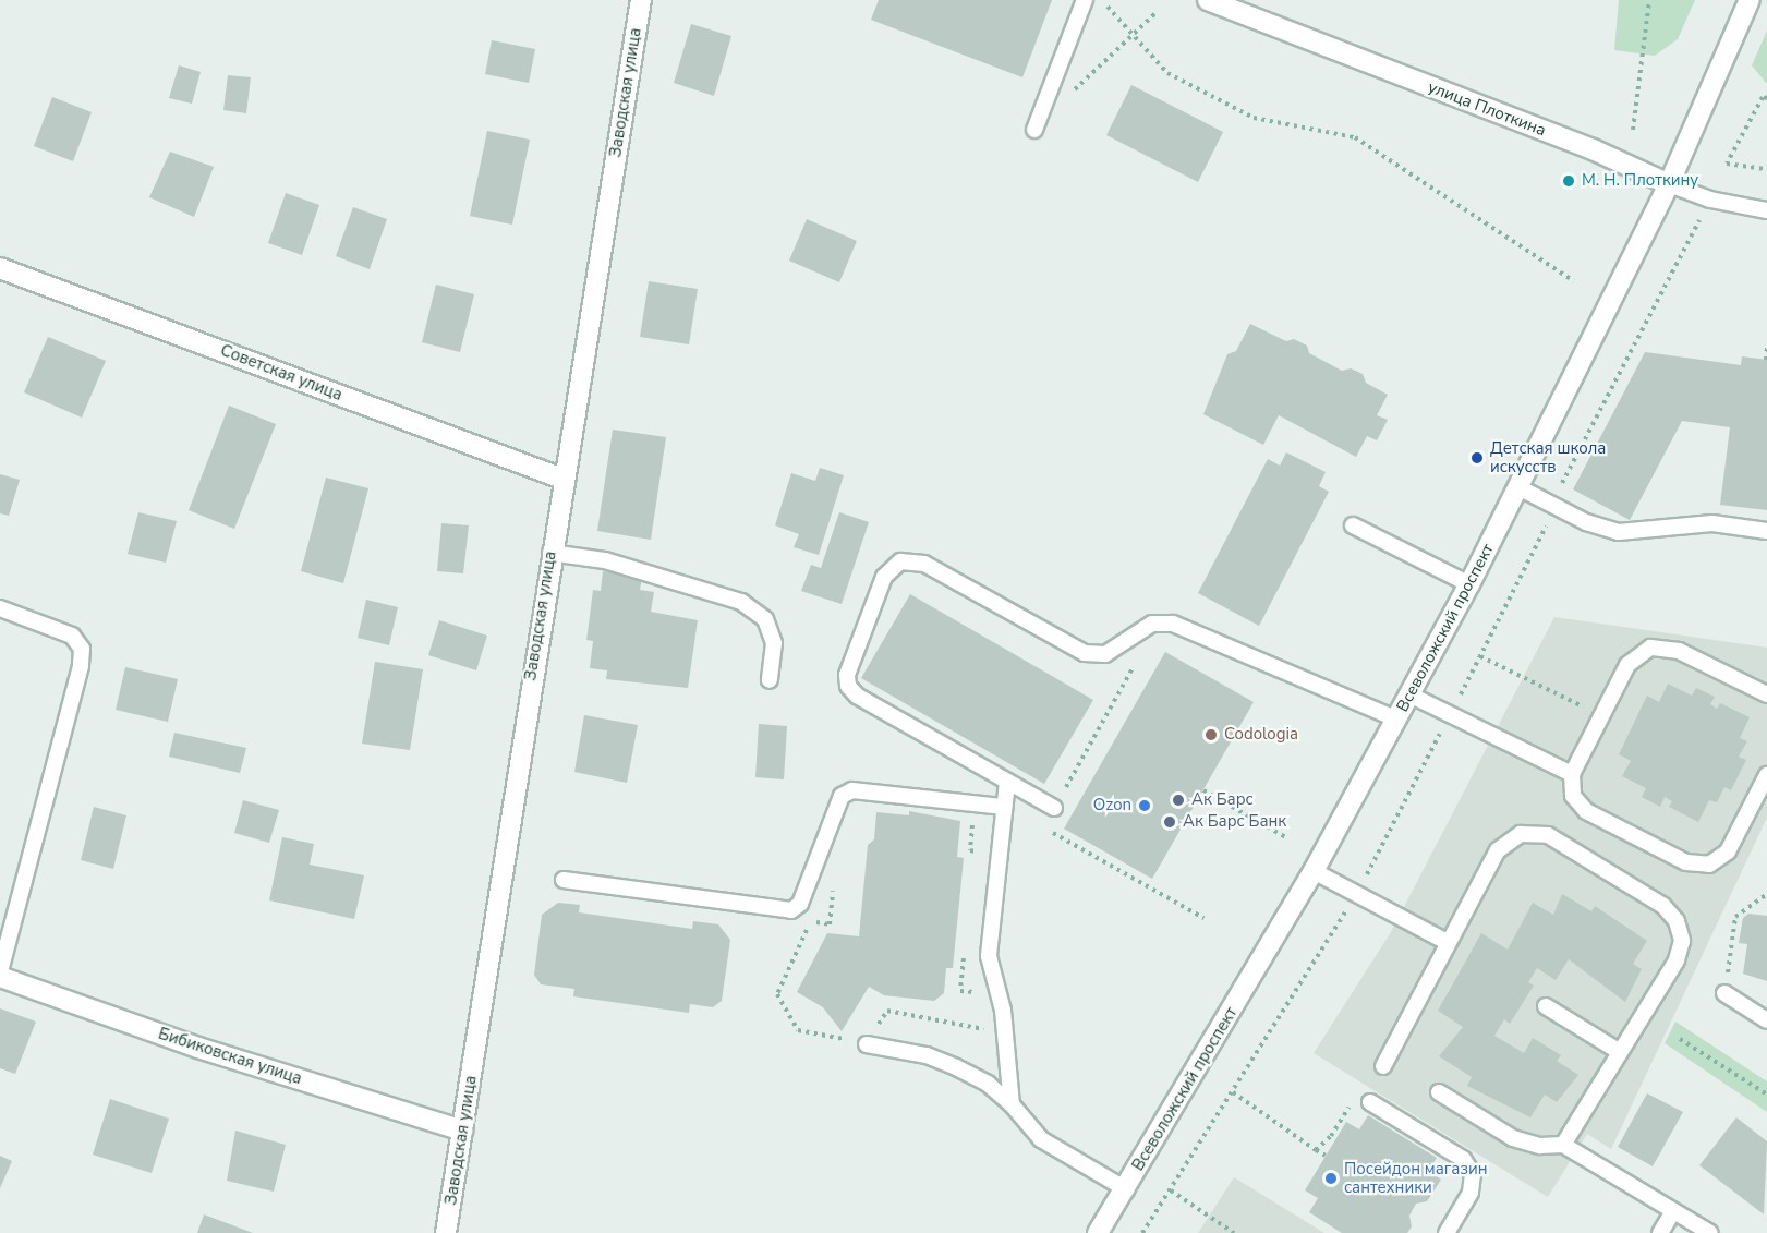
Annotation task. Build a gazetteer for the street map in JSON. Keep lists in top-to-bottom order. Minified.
{"streets":{"street":["Заводская улица","улица Плоткина","Советская улица","Всеволожский проспект","Бибиковская улица"]},"crossings":[["Заводская улица","Советская улица"],["Заводская улица","Бибиковская улица"],["улица Плоткина","Всеволожский проспект"]],"places":["М. Н. Плоткину","Детская школа искусств","Codologia","Ак Барс","Ozon","Ак Барс Банк","Посейдон магазин сантехники"]}
